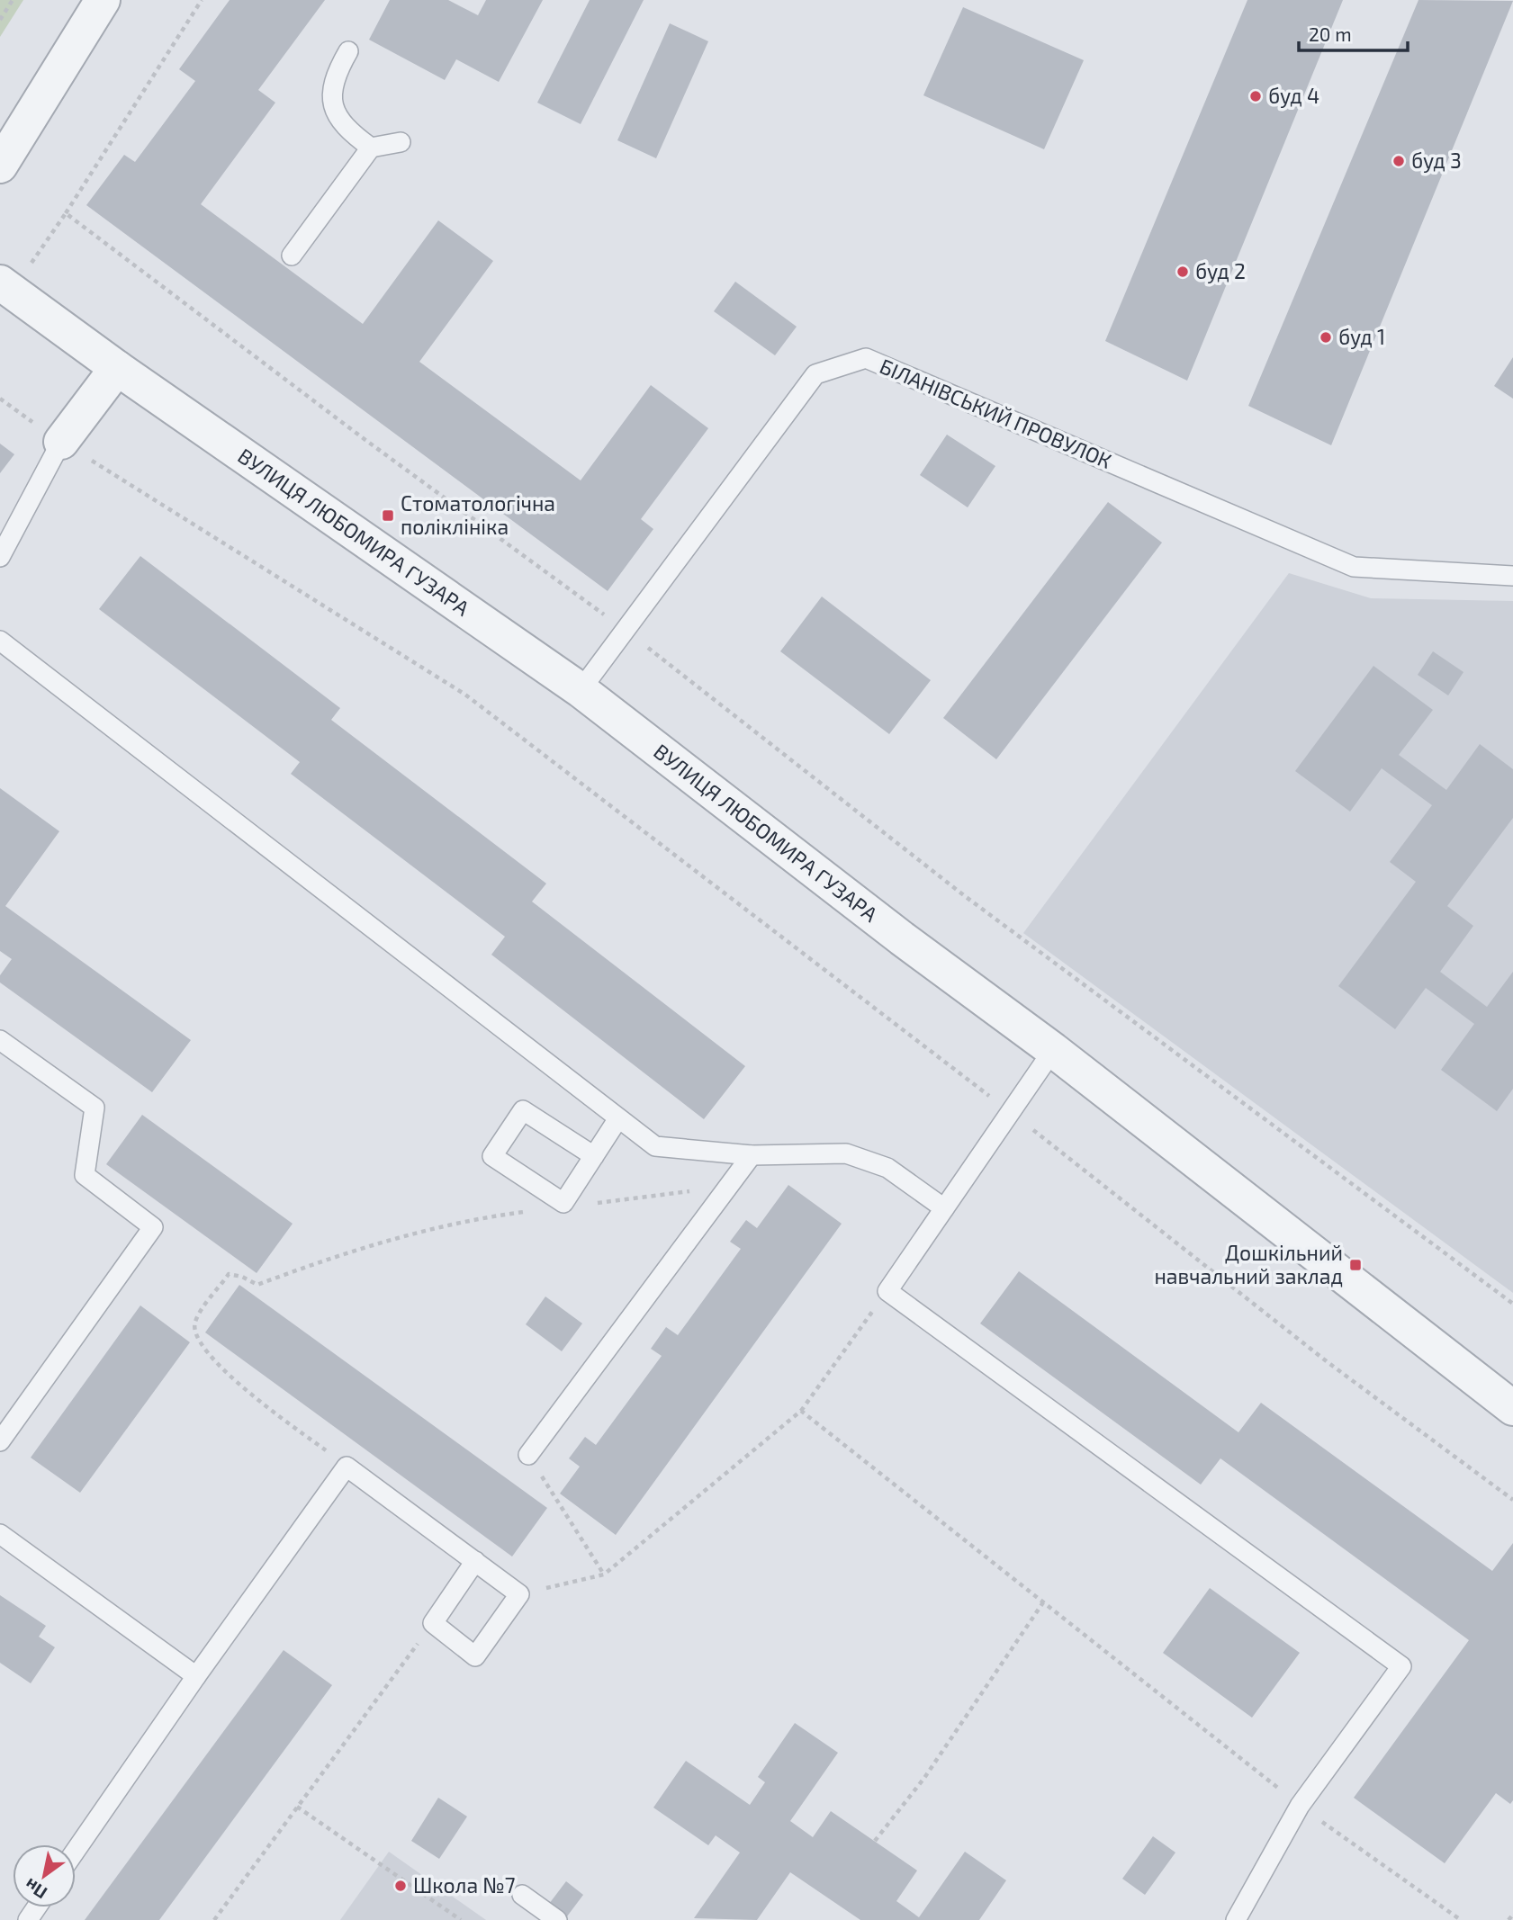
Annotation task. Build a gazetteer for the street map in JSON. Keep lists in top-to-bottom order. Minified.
{"streets":{"street":["ВУЛИЦЯ ЛЮБОМИРА ГУЗАРА"],"lane":["БІЛАНІВСЬКИЙ ПРОВУЛОК"]},"crossings":[["БІЛАНІВСЬКИЙ ПРОВУЛОК","ВУЛИЦЯ ЛЮБОМИРА ГУЗАРА"]],"places":{"other":["буд 4","буд 3","буд 2","буд 1","Школа №7"],"transit":["Стоматологічна поліклініка","Дошкільний навчальний заклад"]},"scale_bar":"20 m","north":"bottom left"}
